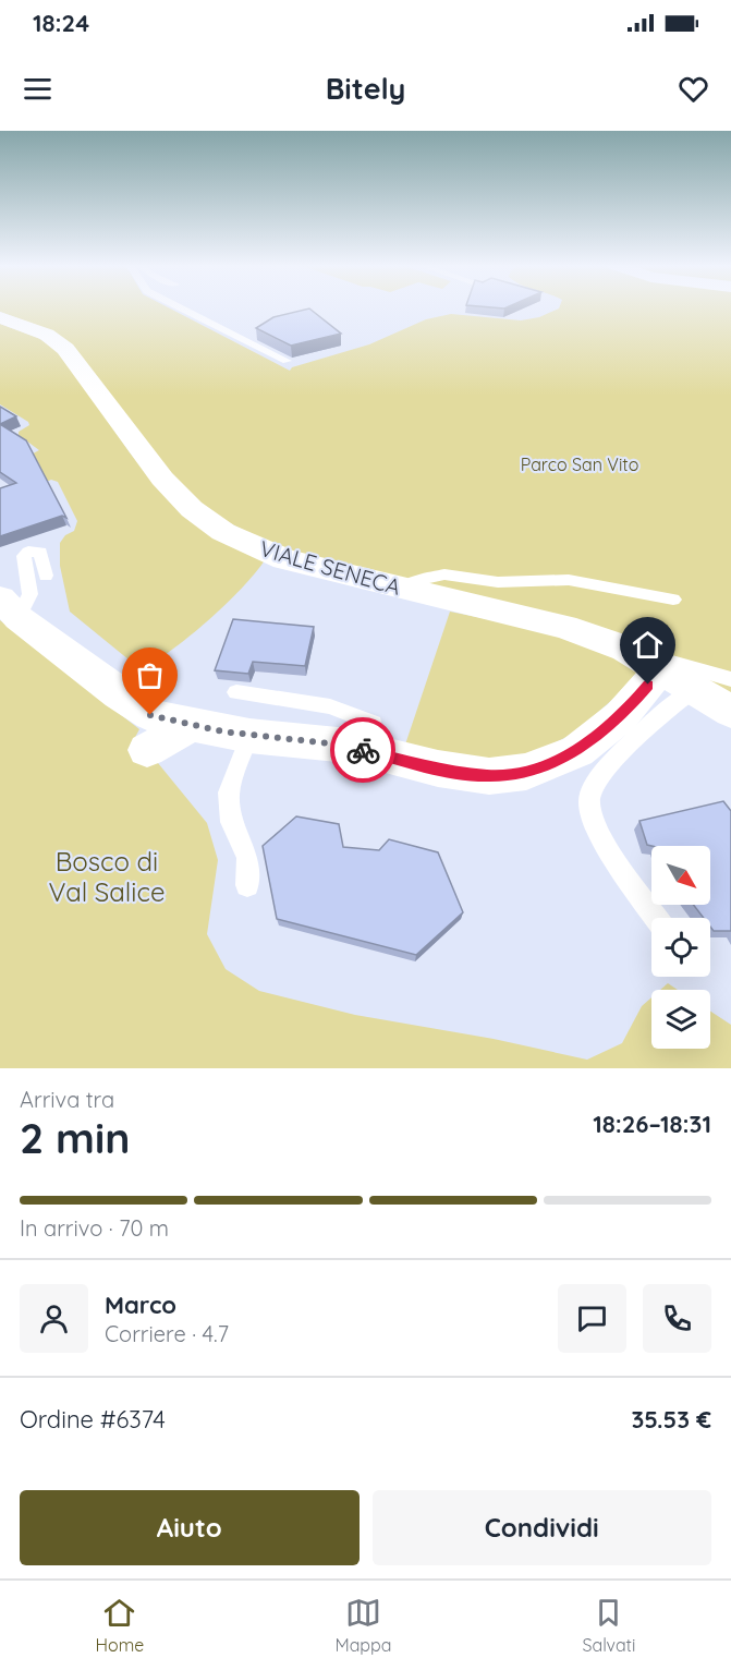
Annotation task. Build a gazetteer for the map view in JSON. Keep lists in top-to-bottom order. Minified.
{"streets":{"street":["VIALE SENECA"]},"parks":["Parco San Vito","Bosco di Val Salice"],"north":"bottom right","page":{"status":"18:24","header":"Bitely","heading":["2 min","Arriva tra","18:26–18:31"],"panel":["Marco","Corriere · 4.7","Ordine #6374","35.53 €"],"bar":"In arrivo · 70 m","buttons":["Aiuto","Condividi"],"tabs":["Home","Mappa","Salvati"]}}
